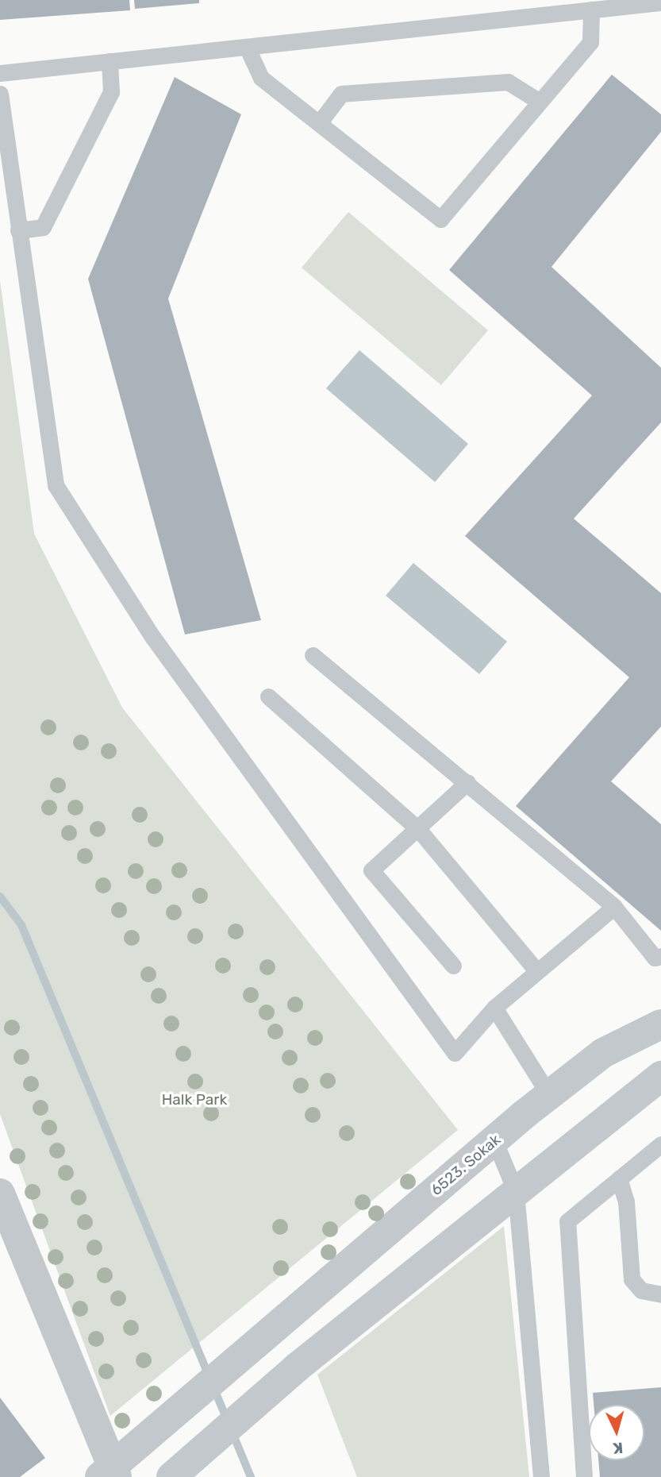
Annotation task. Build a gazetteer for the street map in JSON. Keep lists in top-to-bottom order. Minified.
{"streets":{"street":["6523. Sokak"]},"parks":["Halk Park"],"north":"bottom"}
